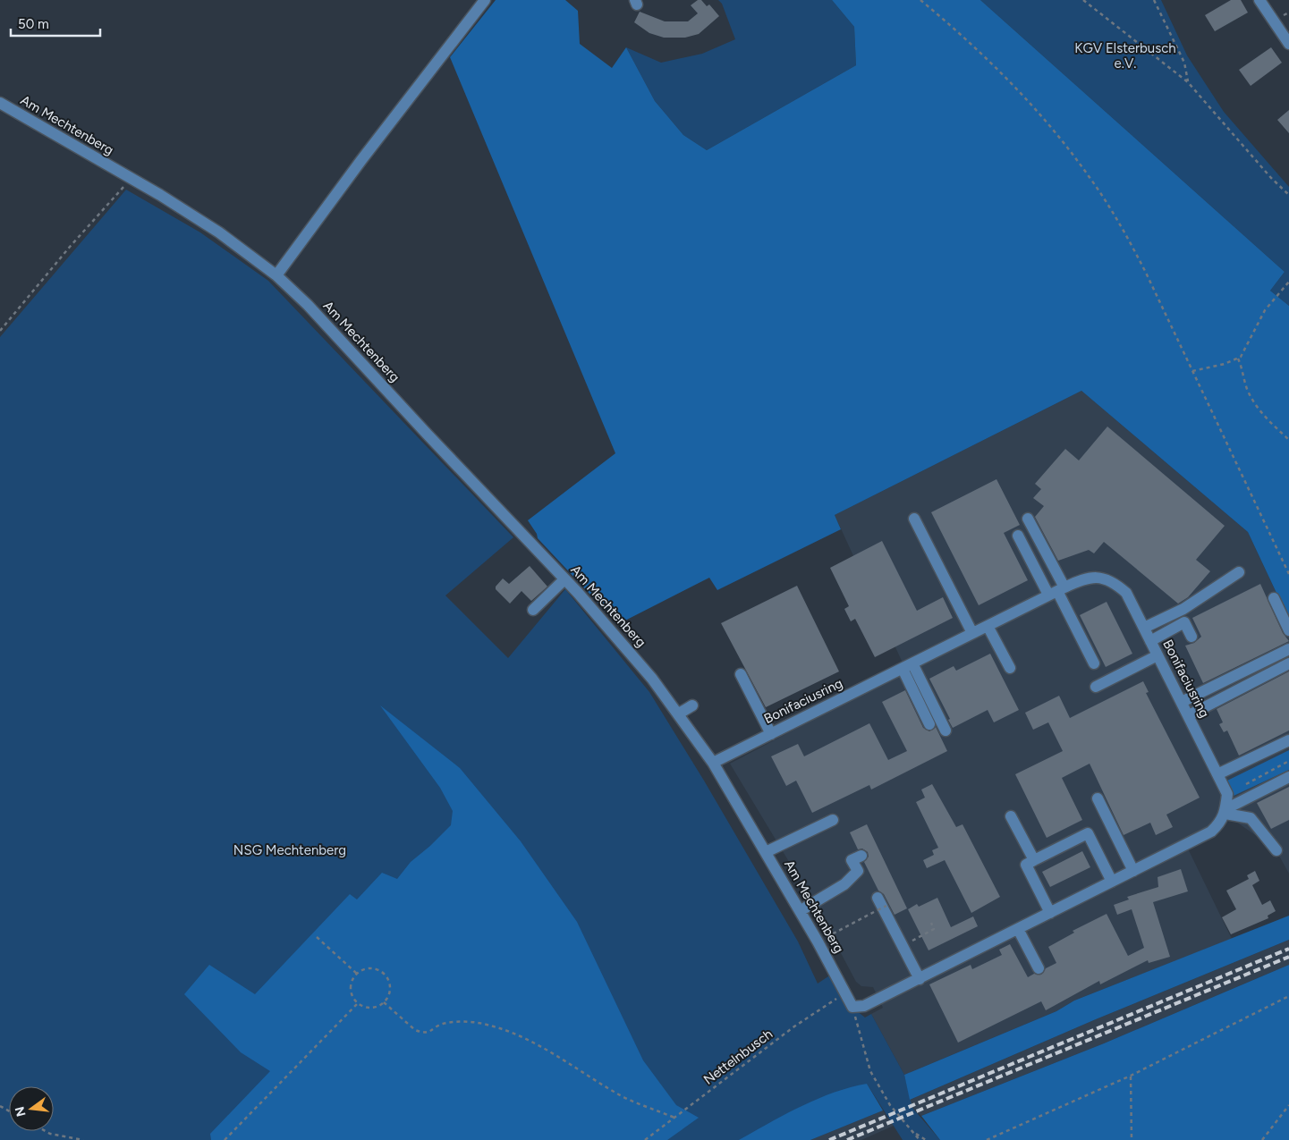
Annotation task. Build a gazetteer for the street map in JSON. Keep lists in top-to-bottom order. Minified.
{"streets":{"street":["Am Mechtenberg","Bonifaciusring"],"path":["Nettelnbusch"]},"crossings":[["Am Mechtenberg","Bonifaciusring"],["Am Mechtenberg","Nettelnbusch"]],"parks":["KGV Elsterbusch e.V.","NSG Mechtenberg"],"scale_bar":"50 m","north":"left"}
